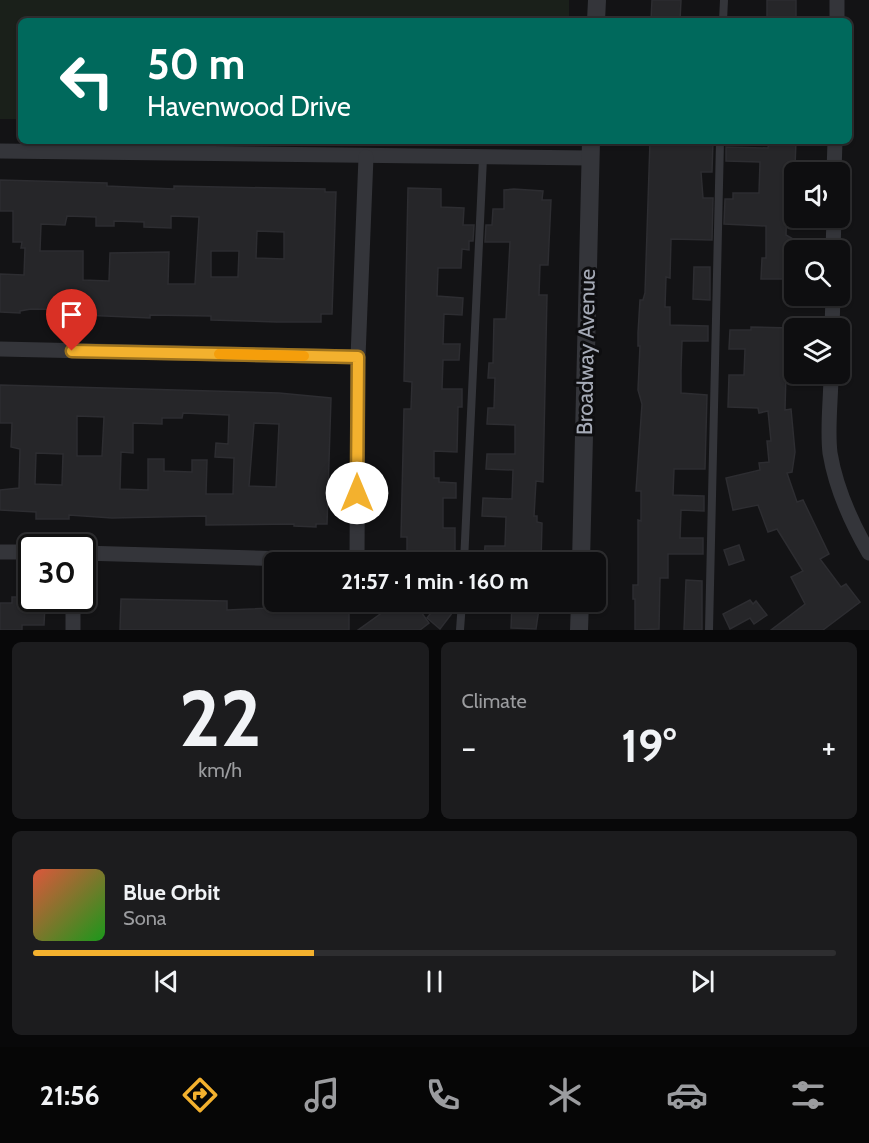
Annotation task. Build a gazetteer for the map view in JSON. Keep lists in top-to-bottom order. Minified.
{"streets":{"street":["Broadway Avenue"]},"page":{"turn":["50 m","Havenwood Drive"],"limit":"30","trip":"21:57 · 1 min · 160 m","tile":[["22","km/h"],"Climate"],"heat":["−","19°","+"],"song":["Blue Orbit","Sona"],"tabs":"21:56"}}
